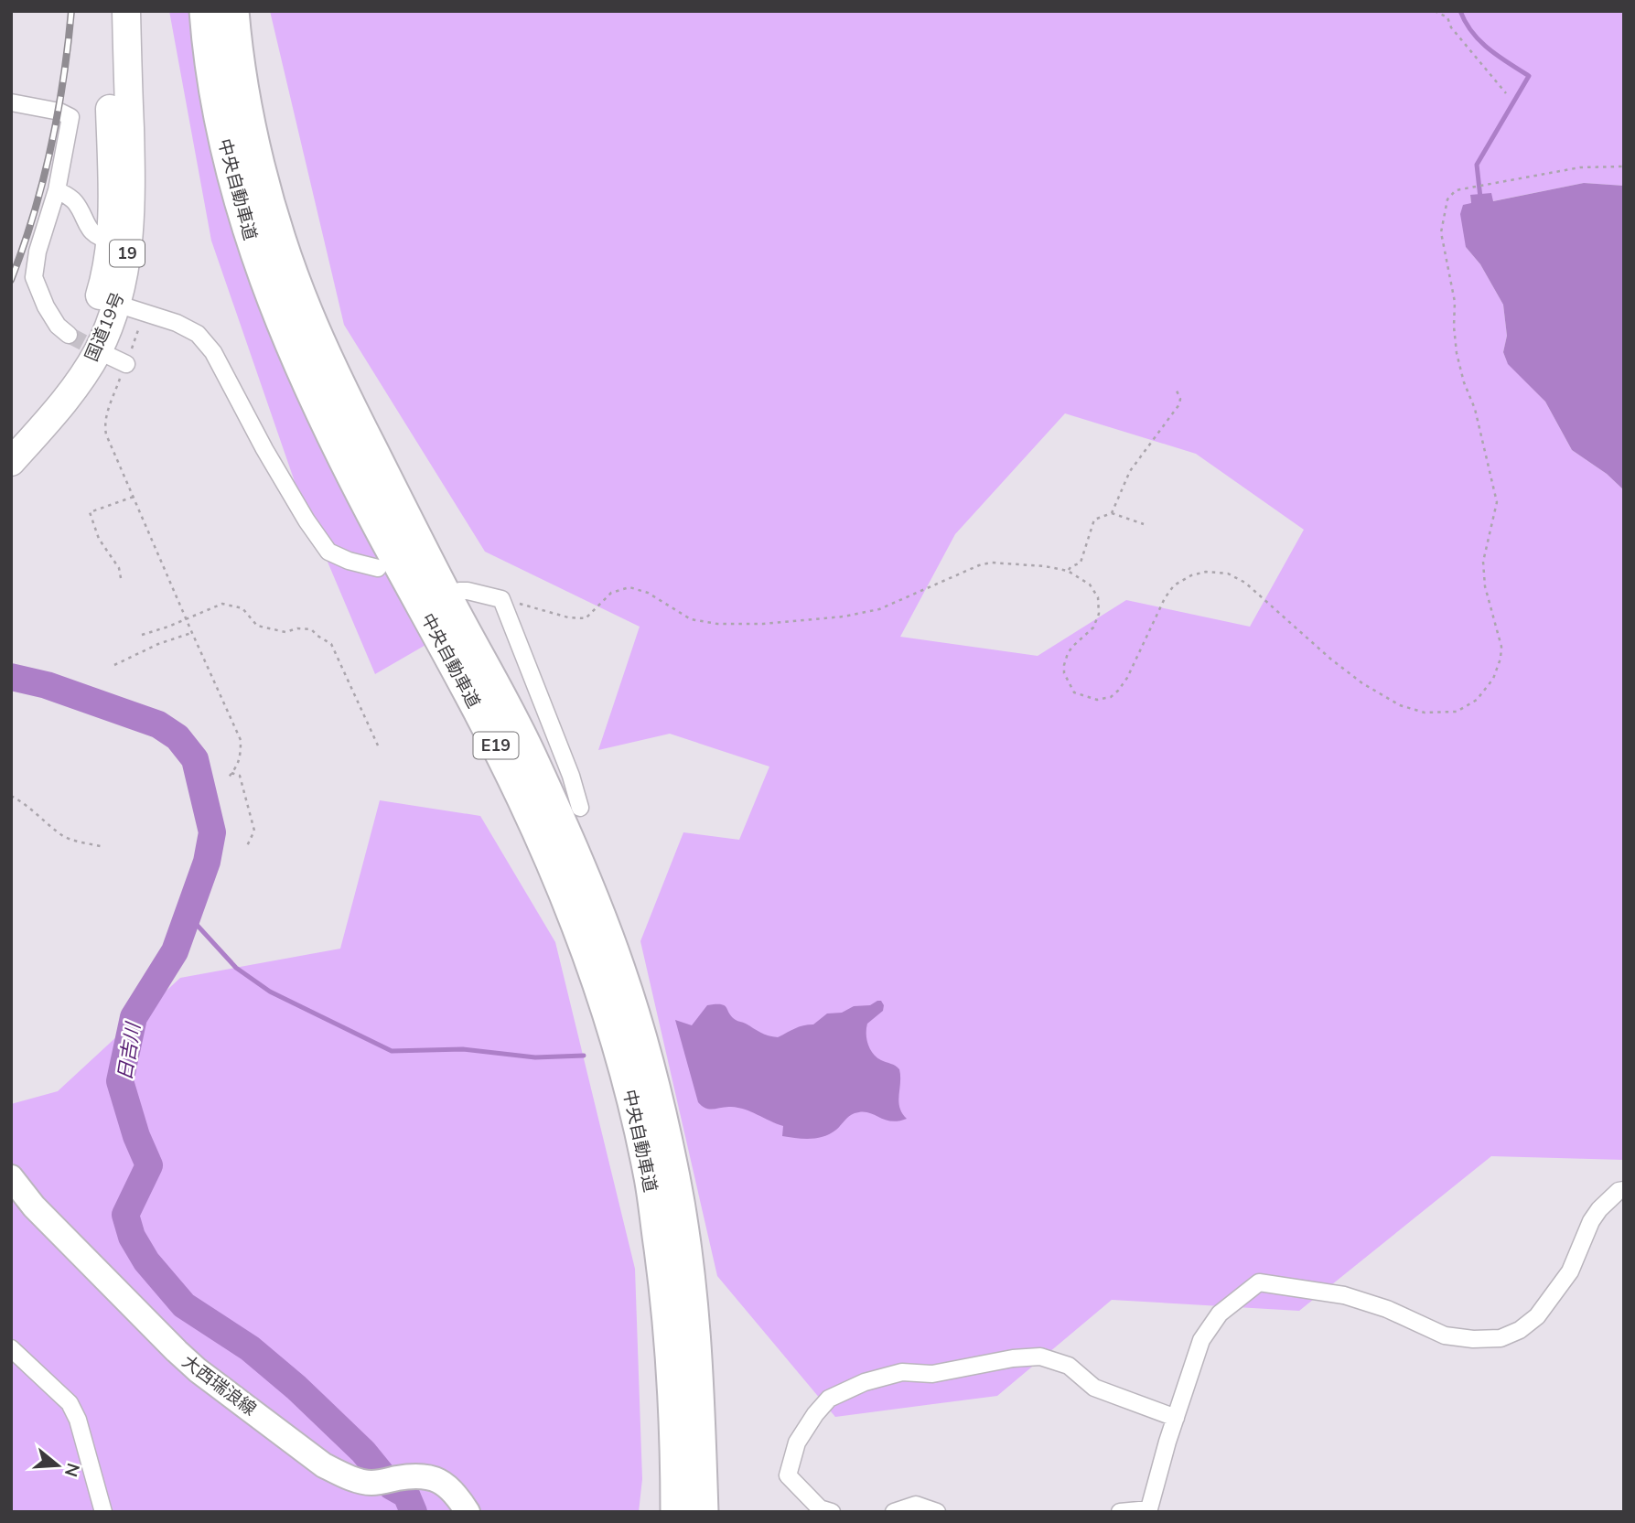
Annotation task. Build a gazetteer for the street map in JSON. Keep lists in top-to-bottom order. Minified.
{"streets":{"highway":["中央自動車道","19","国道19号","E19"],"main road":["大西瑞浪線"]},"water":["日吉川"],"north":"right"}
